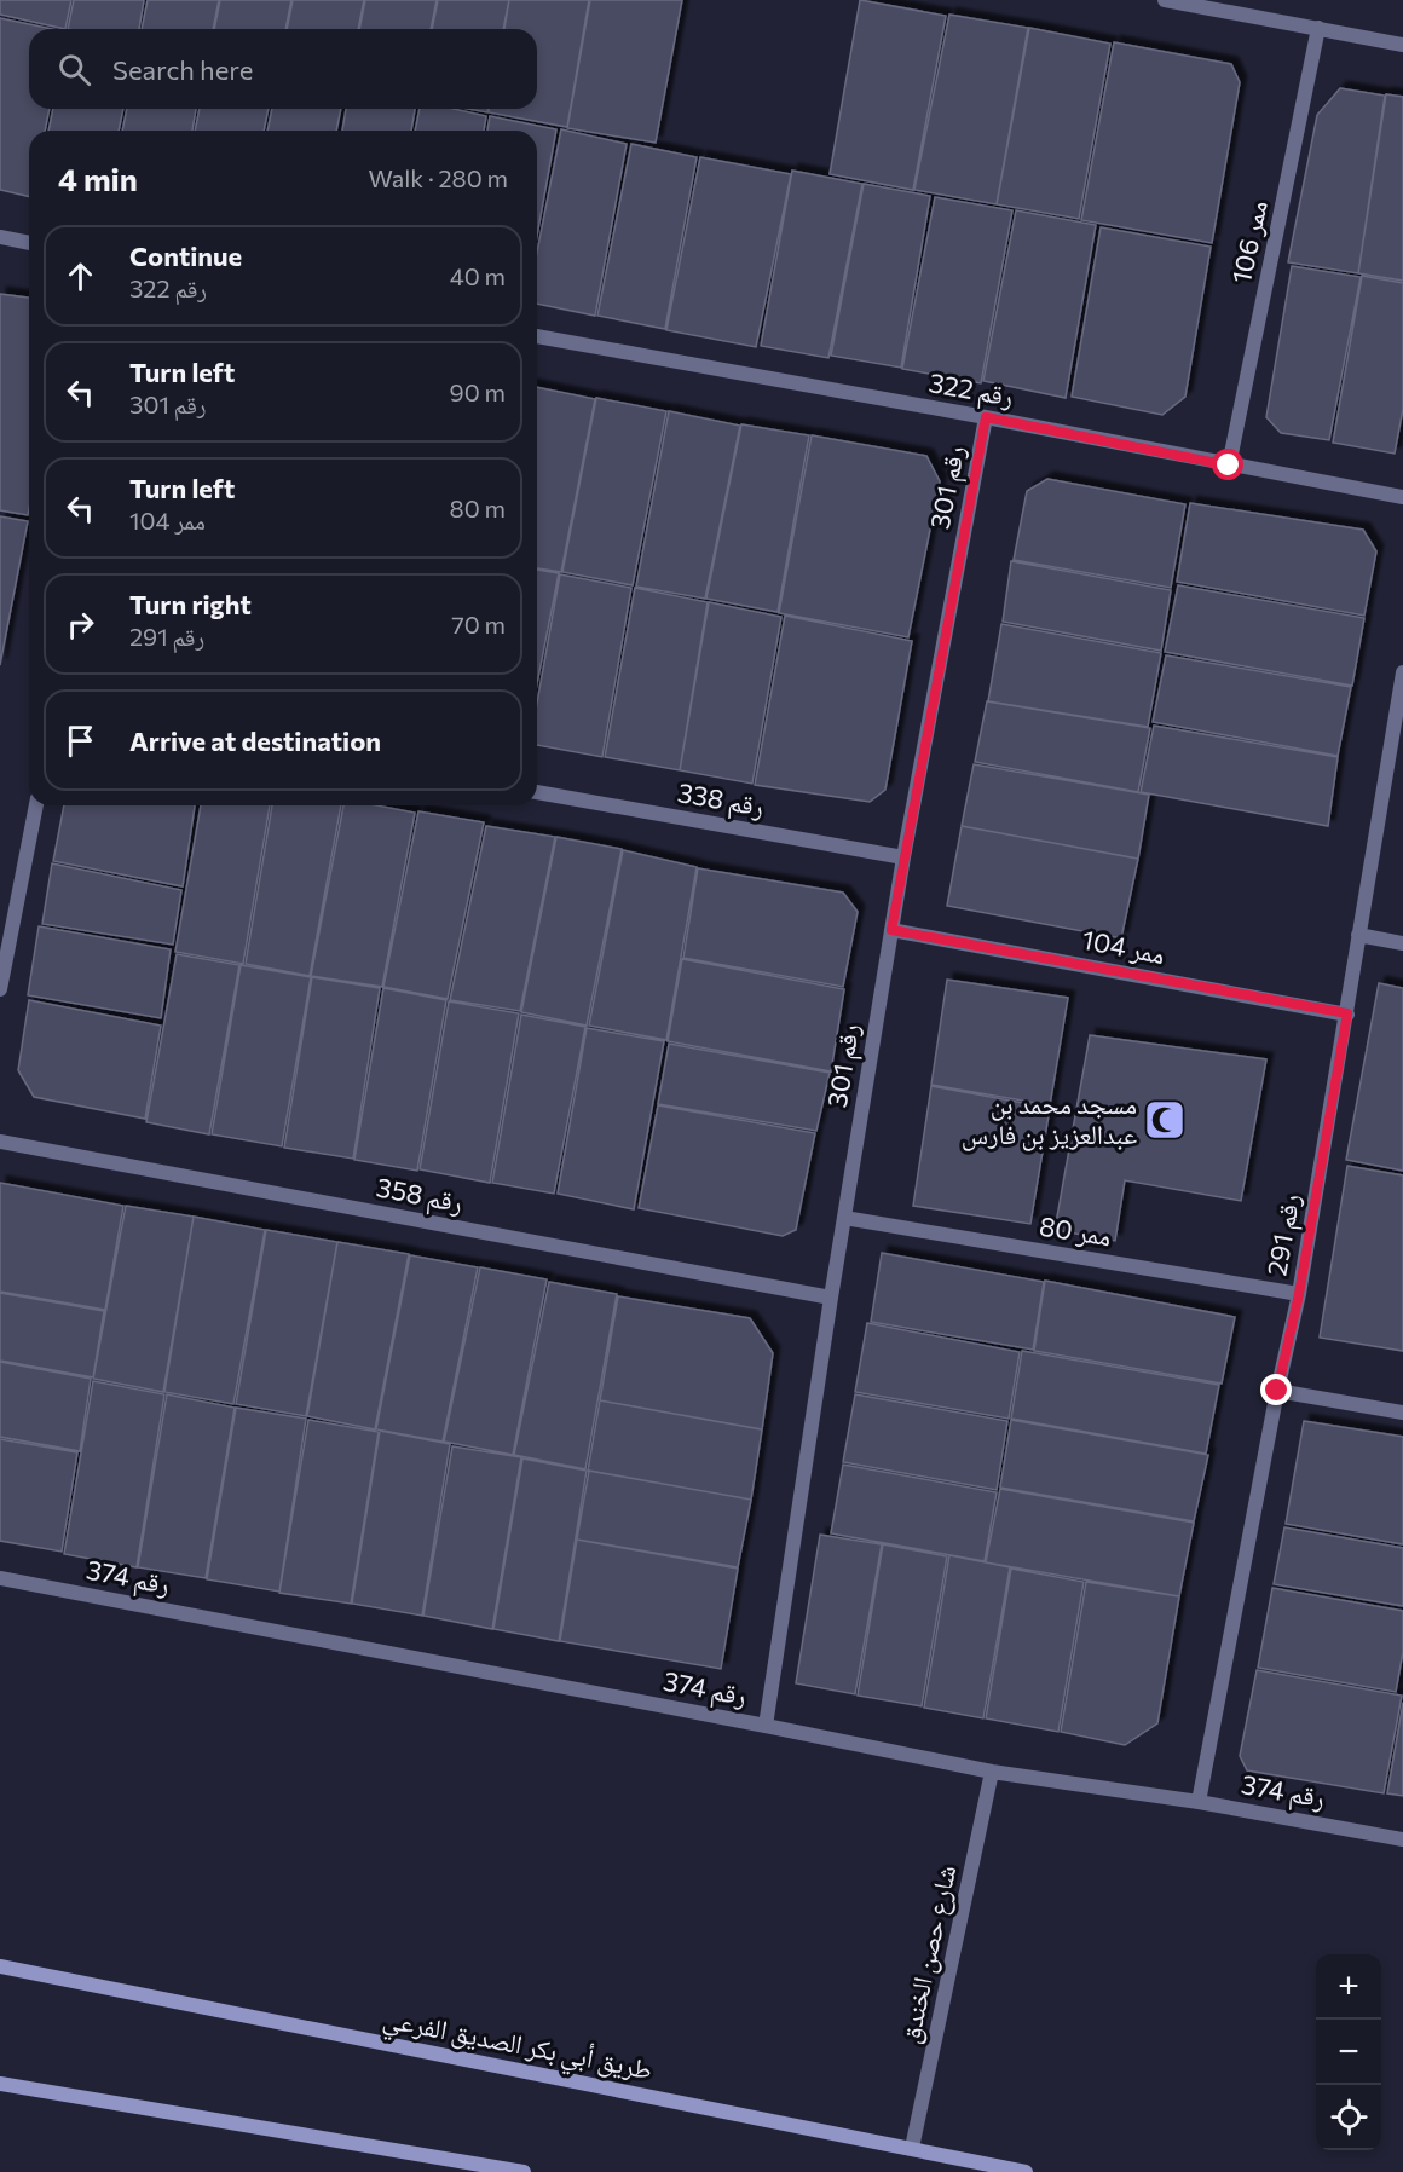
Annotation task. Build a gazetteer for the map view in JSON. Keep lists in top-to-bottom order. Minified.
{"streets":{"main road":["طريق أبي بكر الصديق الفرعي"],"street":["ممر 106","رقم 322","رقم 301","رقم 338","ممر 104","رقم 358","ممر 80","رقم 291","رقم 374","شارع حصن الخندق"]},"crossings":[["ممر 106","رقم 322"],["رقم 322","رقم 301"],["رقم 301","رقم 338"],["رقم 301","ممر 104"],["رقم 301","رقم 358"],["رقم 301","ممر 80"],["رقم 301","رقم 374"],["ممر 104","رقم 291"],["ممر 80","رقم 291"],["رقم 291","رقم 374"],["رقم 374","شارع حصن الخندق"],["شارع حصن الخندق","طريق أبي بكر الصديق الفرعي"]],"places":{"mosque":["مسجد محمد بن عبدالعزيز بن فارس"]},"page":{"search":"Search here","heading":["4 min","Walk · 280 m"],"list":[["Continue","رقم 322","40 m"],["Turn left","رقم 301","90 m"],["Turn left","ممر 104","80 m"],["Turn right","رقم 291","70 m"],"Arrive at destination"],"map_buttons":["+","−"]}}
